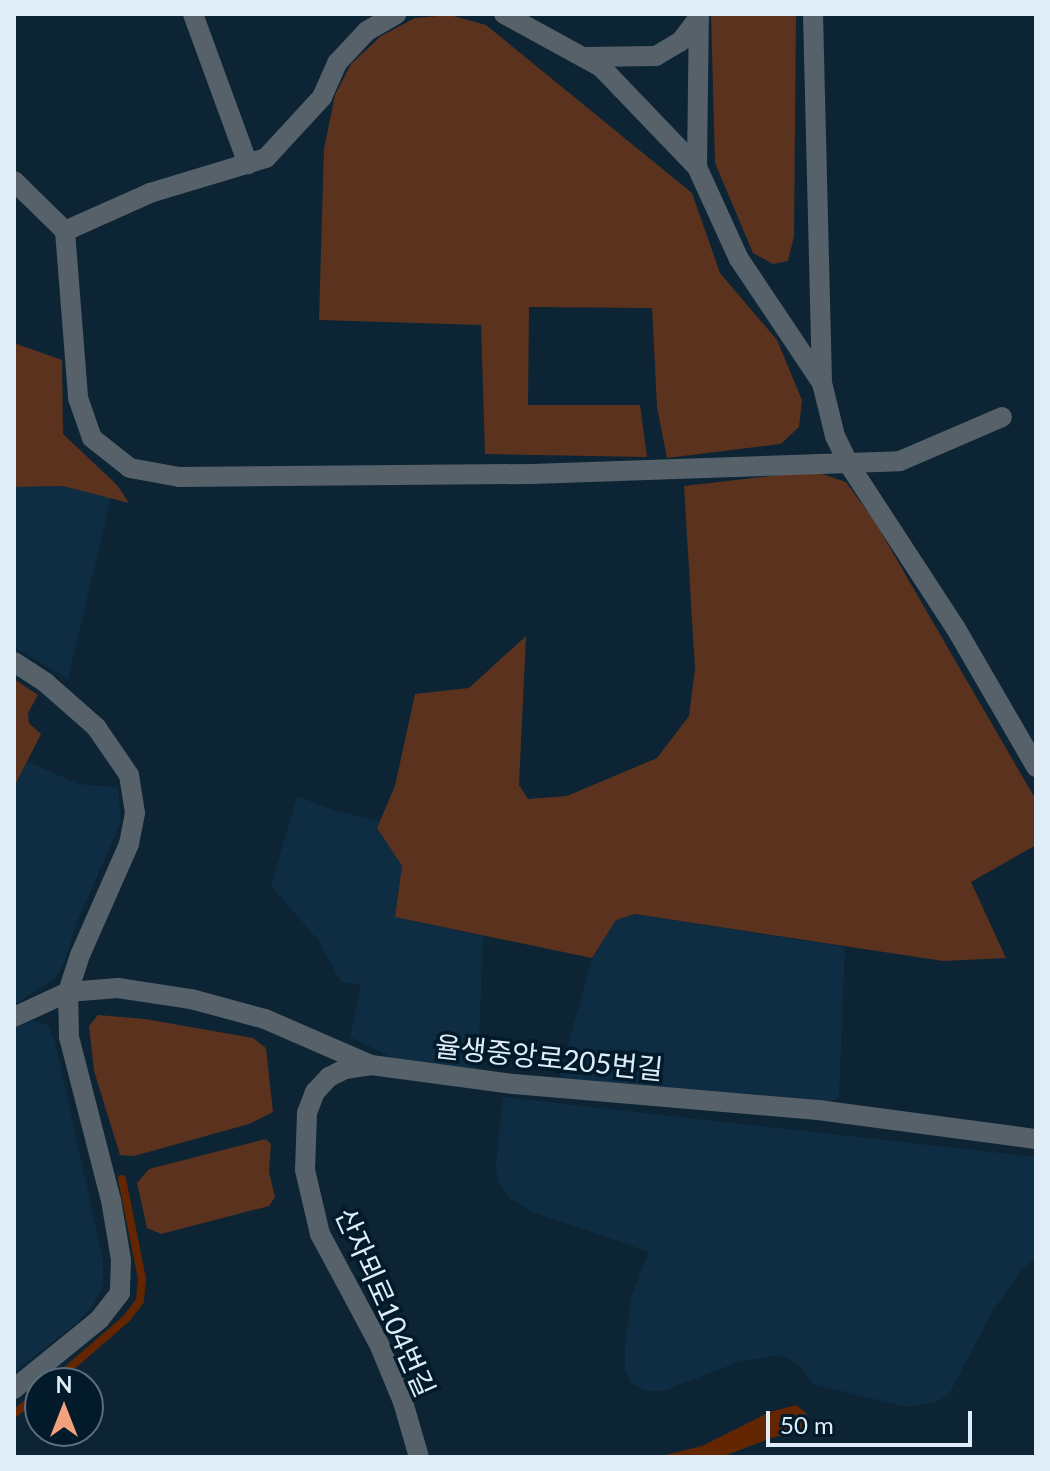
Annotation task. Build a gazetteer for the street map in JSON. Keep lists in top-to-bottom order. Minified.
{"streets":{"street":["율생중앙로205번길","산자뫼로104번길"]},"crossings":[["율생중앙로205번길","산자뫼로104번길"]],"scale_bar":"50 m","north":"top"}
